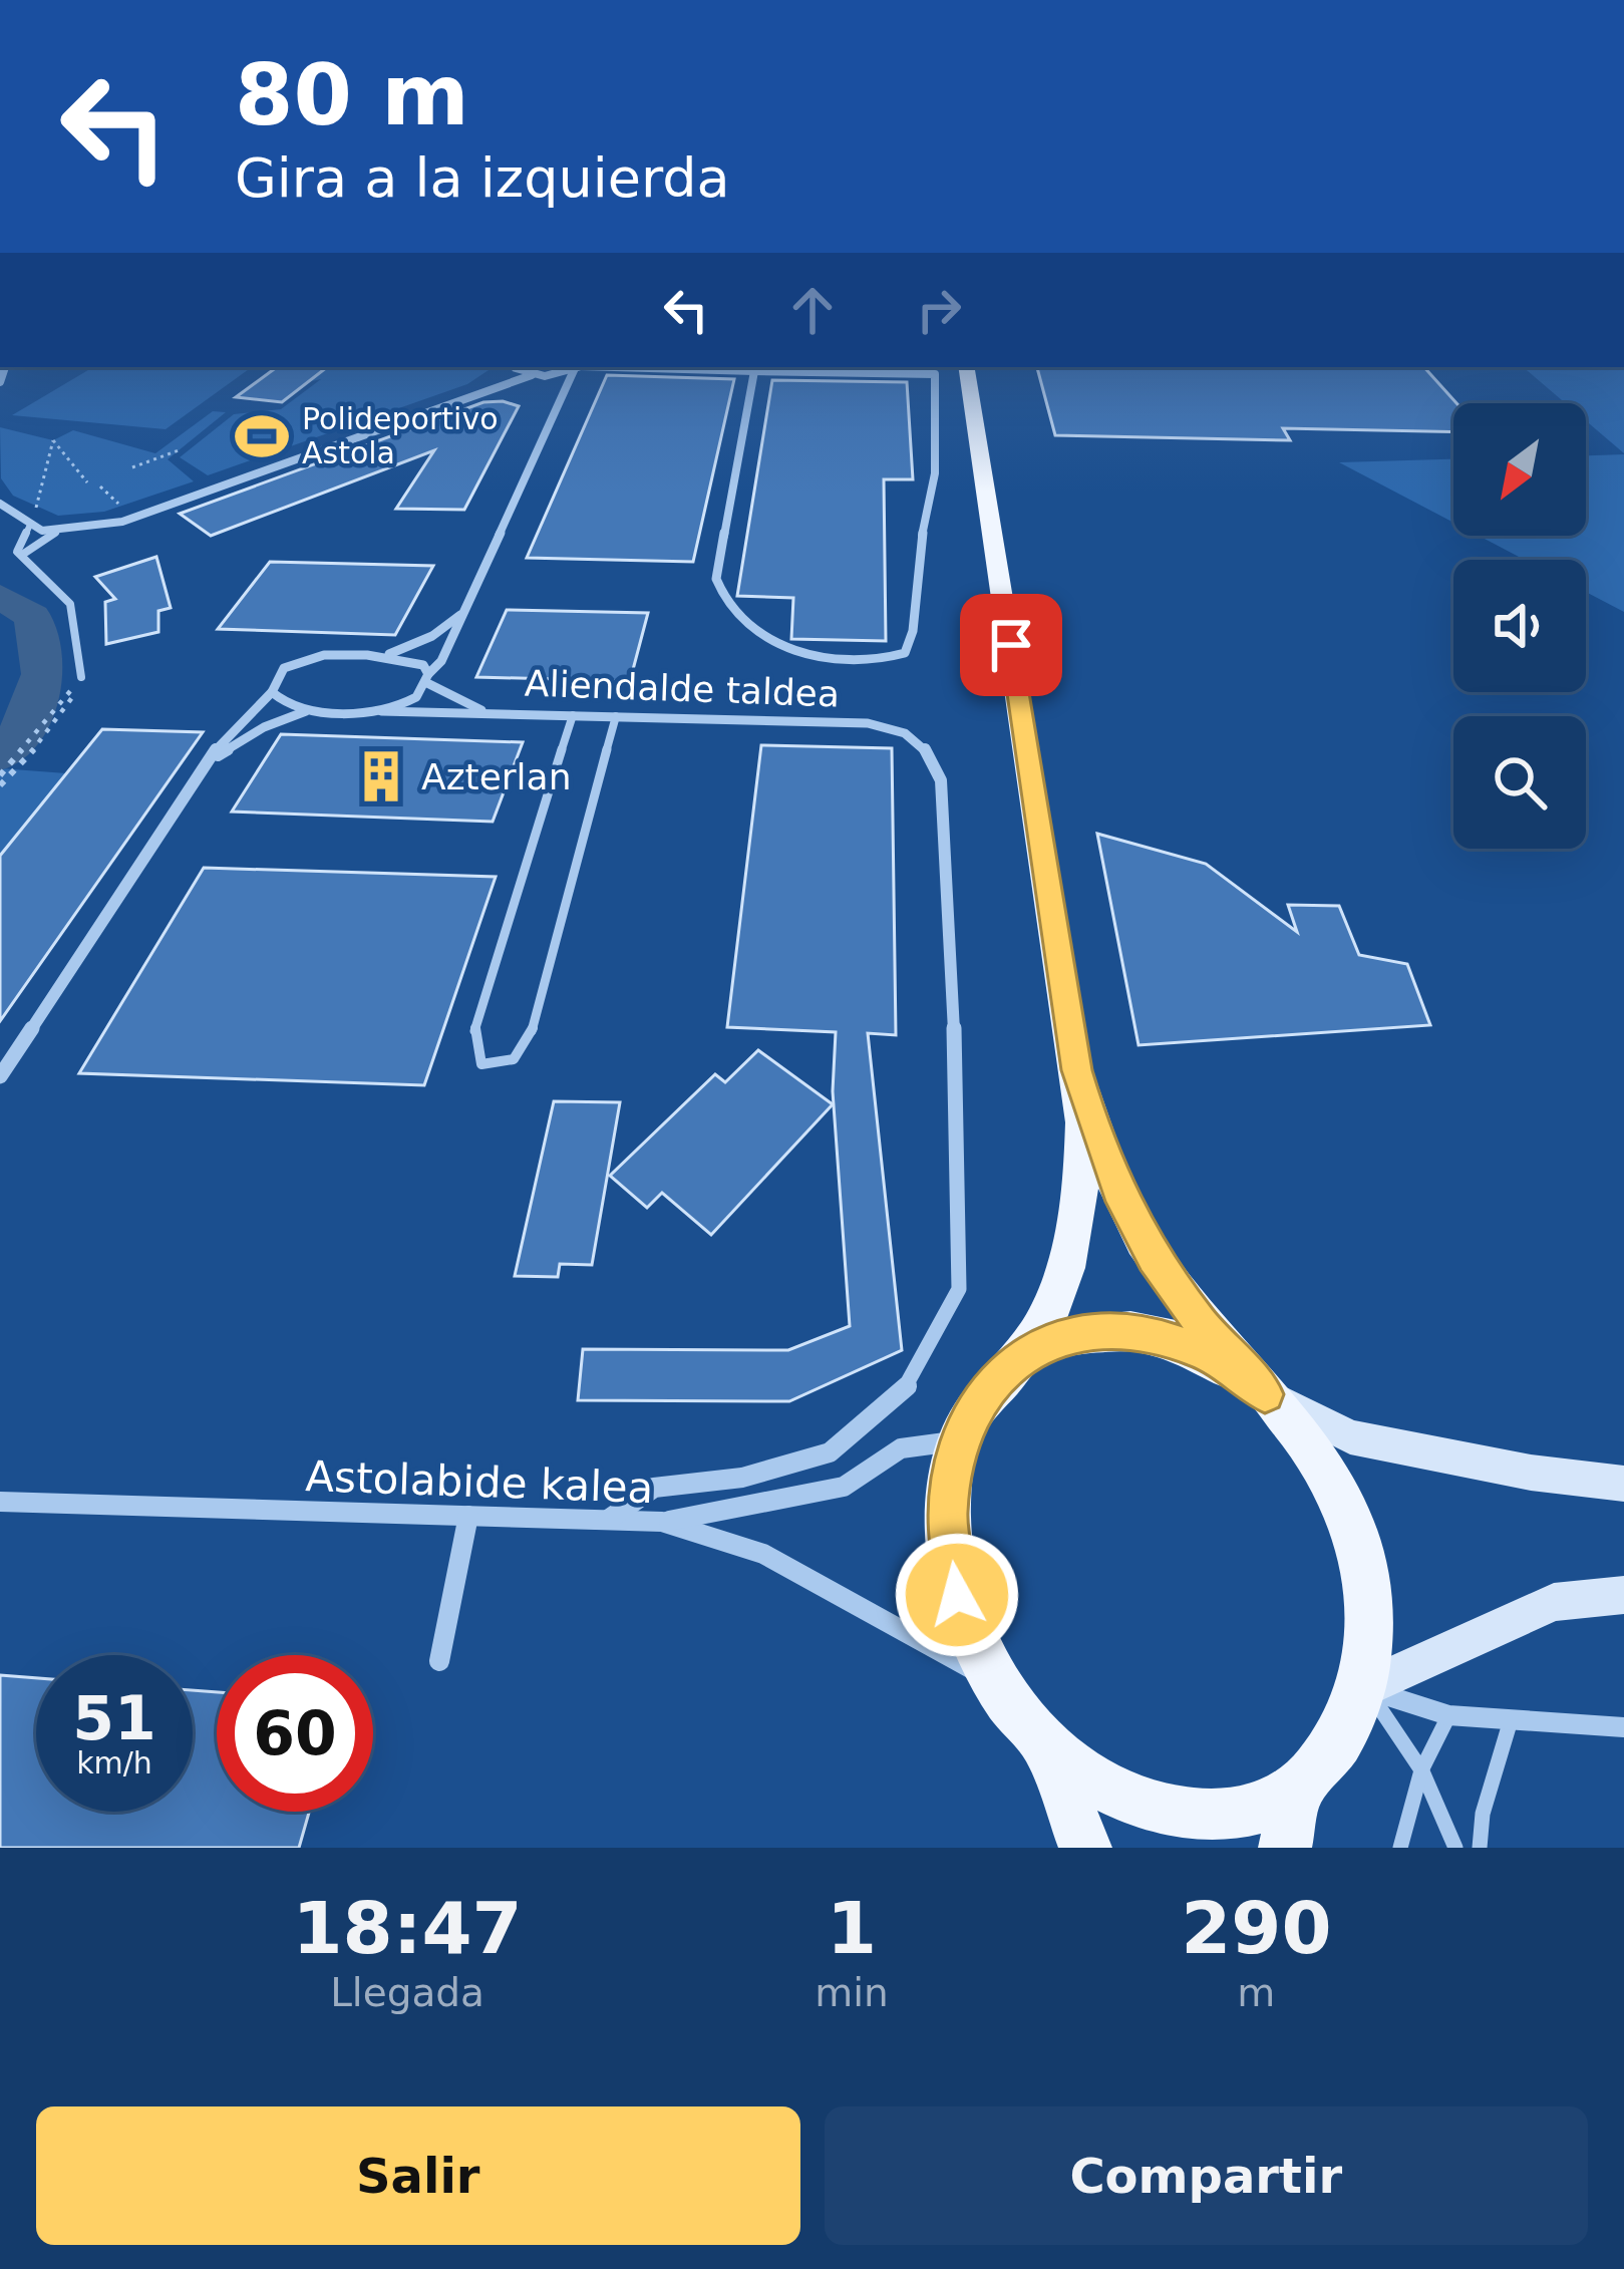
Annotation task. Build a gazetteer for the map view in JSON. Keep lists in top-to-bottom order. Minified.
{"streets":{"street":["Aliendalde taldea","Astolabide kalea"]},"crossings":[["Aliendalde taldea","Astolabide kalea"]],"places":{"sports":["Polideportivo Astola"],"building":["Azterlan"]},"north":"bottom left","page":{"turn":["80 m","Gira a la izquierda"],"speed":"51 km/h","limit":"60","eta":["18:47","Llegada","1","min","290","m"],"buttons":["Salir","Compartir"]}}
